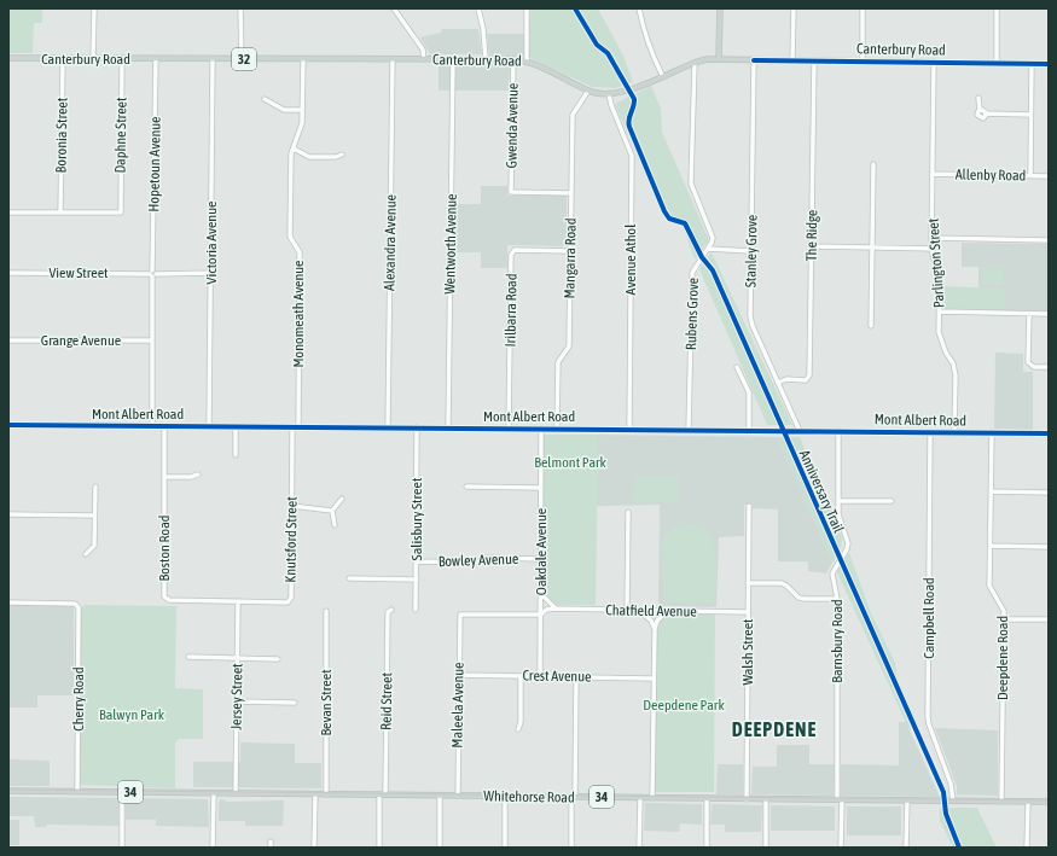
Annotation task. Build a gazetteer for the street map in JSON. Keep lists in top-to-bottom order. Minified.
{"streets":{"main road":["Canterbury Road","32","Mont Albert Road","34","Whitehorse Road"],"street":["Gwenda Avenue","Boronia Street","Daphne Street","Hopetoun Avenue","Allenby Road","The Ridge","Victoria Avenue","Alexandra Avenue","Wentworth Avenue","Stanley Grove","Mangarra Road","Avenue Athol","Parlington Street","View Street","Irilbarra Road","Monomeath Avenue","Rubens Grove","Grange Avenue","Salisbury Street","Knutsford Street","Boston Road","Oakdale Avenue","Bowley Avenue","Chatfield Avenue","Campbell Road","Barnsbury Road","Walsh Street","Deepdene Road","Crest Avenue","Jersey Street","Cherry Road","Reid Street","Bevan Street","Maleela Avenue"],"cycle path":["Anniversary Trail"]},"crossings":[["Canterbury Road","Gwenda Avenue"],["Canterbury Road","Boronia Street"],["Canterbury Road","Daphne Street"],["Canterbury Road","Hopetoun Avenue"],["Canterbury Road","The Ridge"],["Canterbury Road","Victoria Avenue"],["Canterbury Road","Alexandra Avenue"],["Canterbury Road","Wentworth Avenue"],["Canterbury Road","Stanley Grove"],["Canterbury Road","Mangarra Road"],["Canterbury Road","Avenue Athol"],["Canterbury Road","Parlington Street"],["Canterbury Road","Monomeath Avenue"],["Gwenda Avenue","Mangarra Road"],["Boronia Street","Daphne Street"],["Hopetoun Avenue","View Street"],["Hopetoun Avenue","Grange Avenue"],["Hopetoun Avenue","Mont Albert Road"],["Allenby Road","Parlington Street"],["The Ridge","Stanley Grove"],["Victoria Avenue","View Street"],["Victoria Avenue","Mont Albert Road"],["Alexandra Avenue","Mont Albert Road"],["Wentworth Avenue","Mont Albert Road"],["Stanley Grove","Mont Albert Road"],["Mangarra Road","Irilbarra Road"],["Mangarra Road","Mont Albert Road"],["Avenue Athol","Mont Albert Road"],["Parlington Street","Mont Albert Road"],["Irilbarra Road","Mont Albert Road"],["Monomeath Avenue","Mont Albert Road"],["Rubens Grove","Mont Albert Road"],["Mont Albert Road","Salisbury Street"],["Mont Albert Road","Knutsford Street"],["Mont Albert Road","Boston Road"],["Mont Albert Road","Oakdale Avenue"],["Mont Albert Road","Campbell Road"],["Mont Albert Road","Barnsbury Road"],["Mont Albert Road","Deepdene Road"],["Salisbury Street","Bowley Avenue"],["Knutsford Street","Boston Road"],["Knutsford Street","Jersey Street"],["Boston Road","Jersey Street"],["Oakdale Avenue","Bowley Avenue"],["Oakdale Avenue","Chatfield Avenue"],["Oakdale Avenue","Crest Avenue"],["Chatfield Avenue","Walsh Street"],["Chatfield Avenue","Maleela Avenue"],["Campbell Road","Whitehorse Road"],["Barnsbury Road","Whitehorse Road"],["Walsh Street","Whitehorse Road"],["Deepdene Road","Whitehorse Road"],["Crest Avenue","Maleela Avenue"],["Jersey Street","Whitehorse Road"],["Cherry Road","Whitehorse Road"],["Reid Street","Whitehorse Road"],["Bevan Street","Whitehorse Road"],["Maleela Avenue","Whitehorse Road"]],"districts":["DEEPDENE"],"parks":["Belmont Park","Deepdene Park","Balwyn Park"]}
